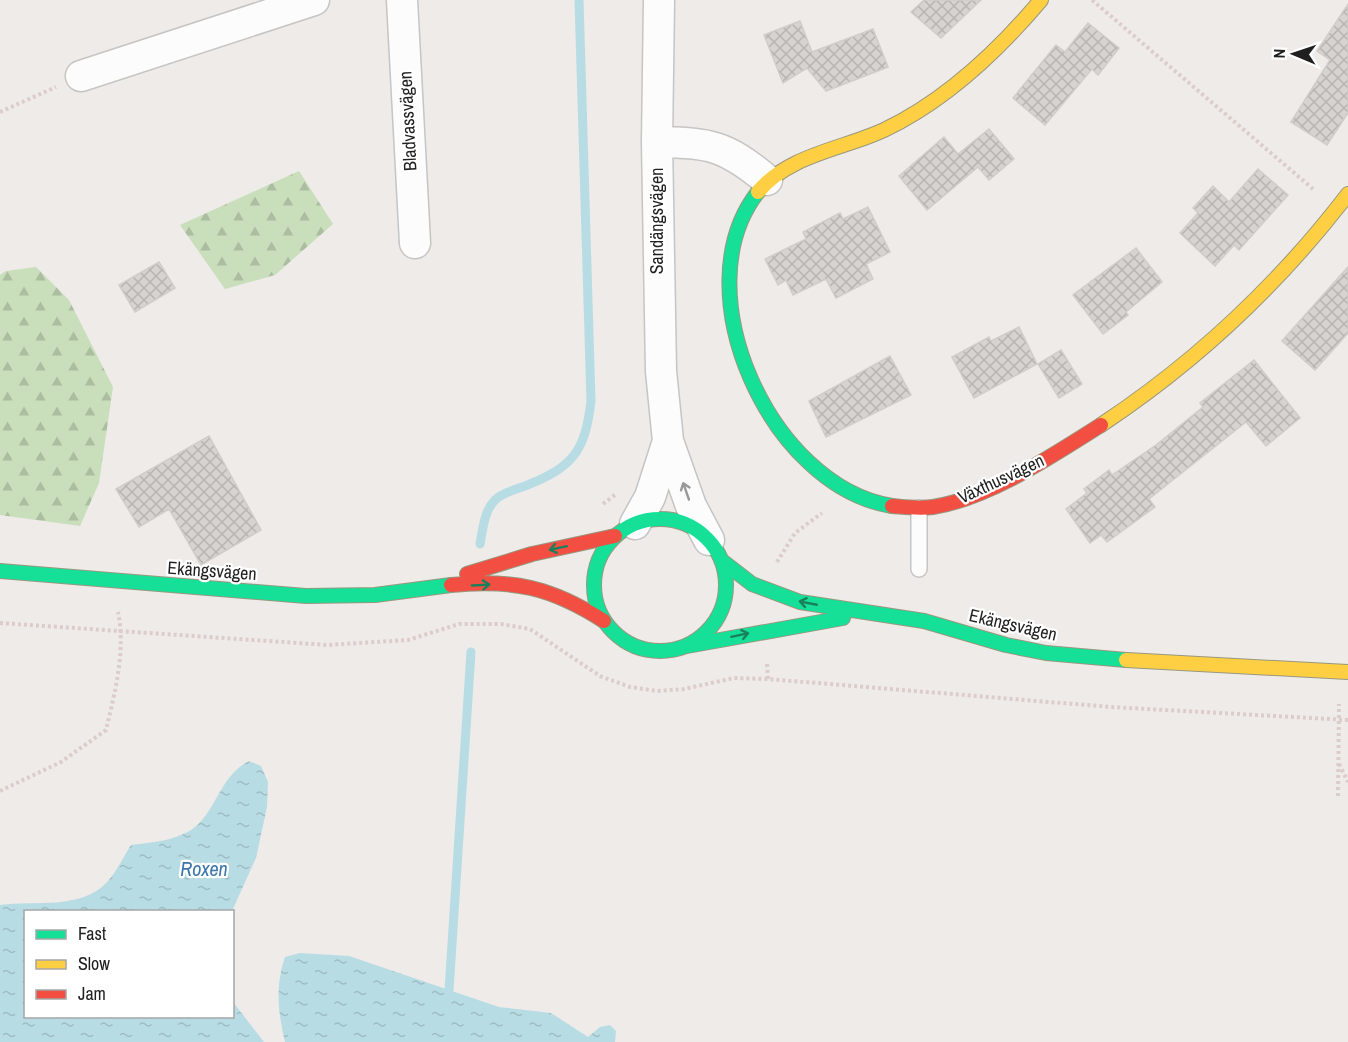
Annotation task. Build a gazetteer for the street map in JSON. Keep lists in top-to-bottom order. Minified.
{"streets":{"street":["Bladvassvägen","Sandängsvägen","Växthusvägen","Ekängsvägen"]},"crossings":[["Sandängsvägen","Ekängsvägen"]],"water":["Roxen"],"legend":["Fast","Slow","Jam"],"north":"left"}
